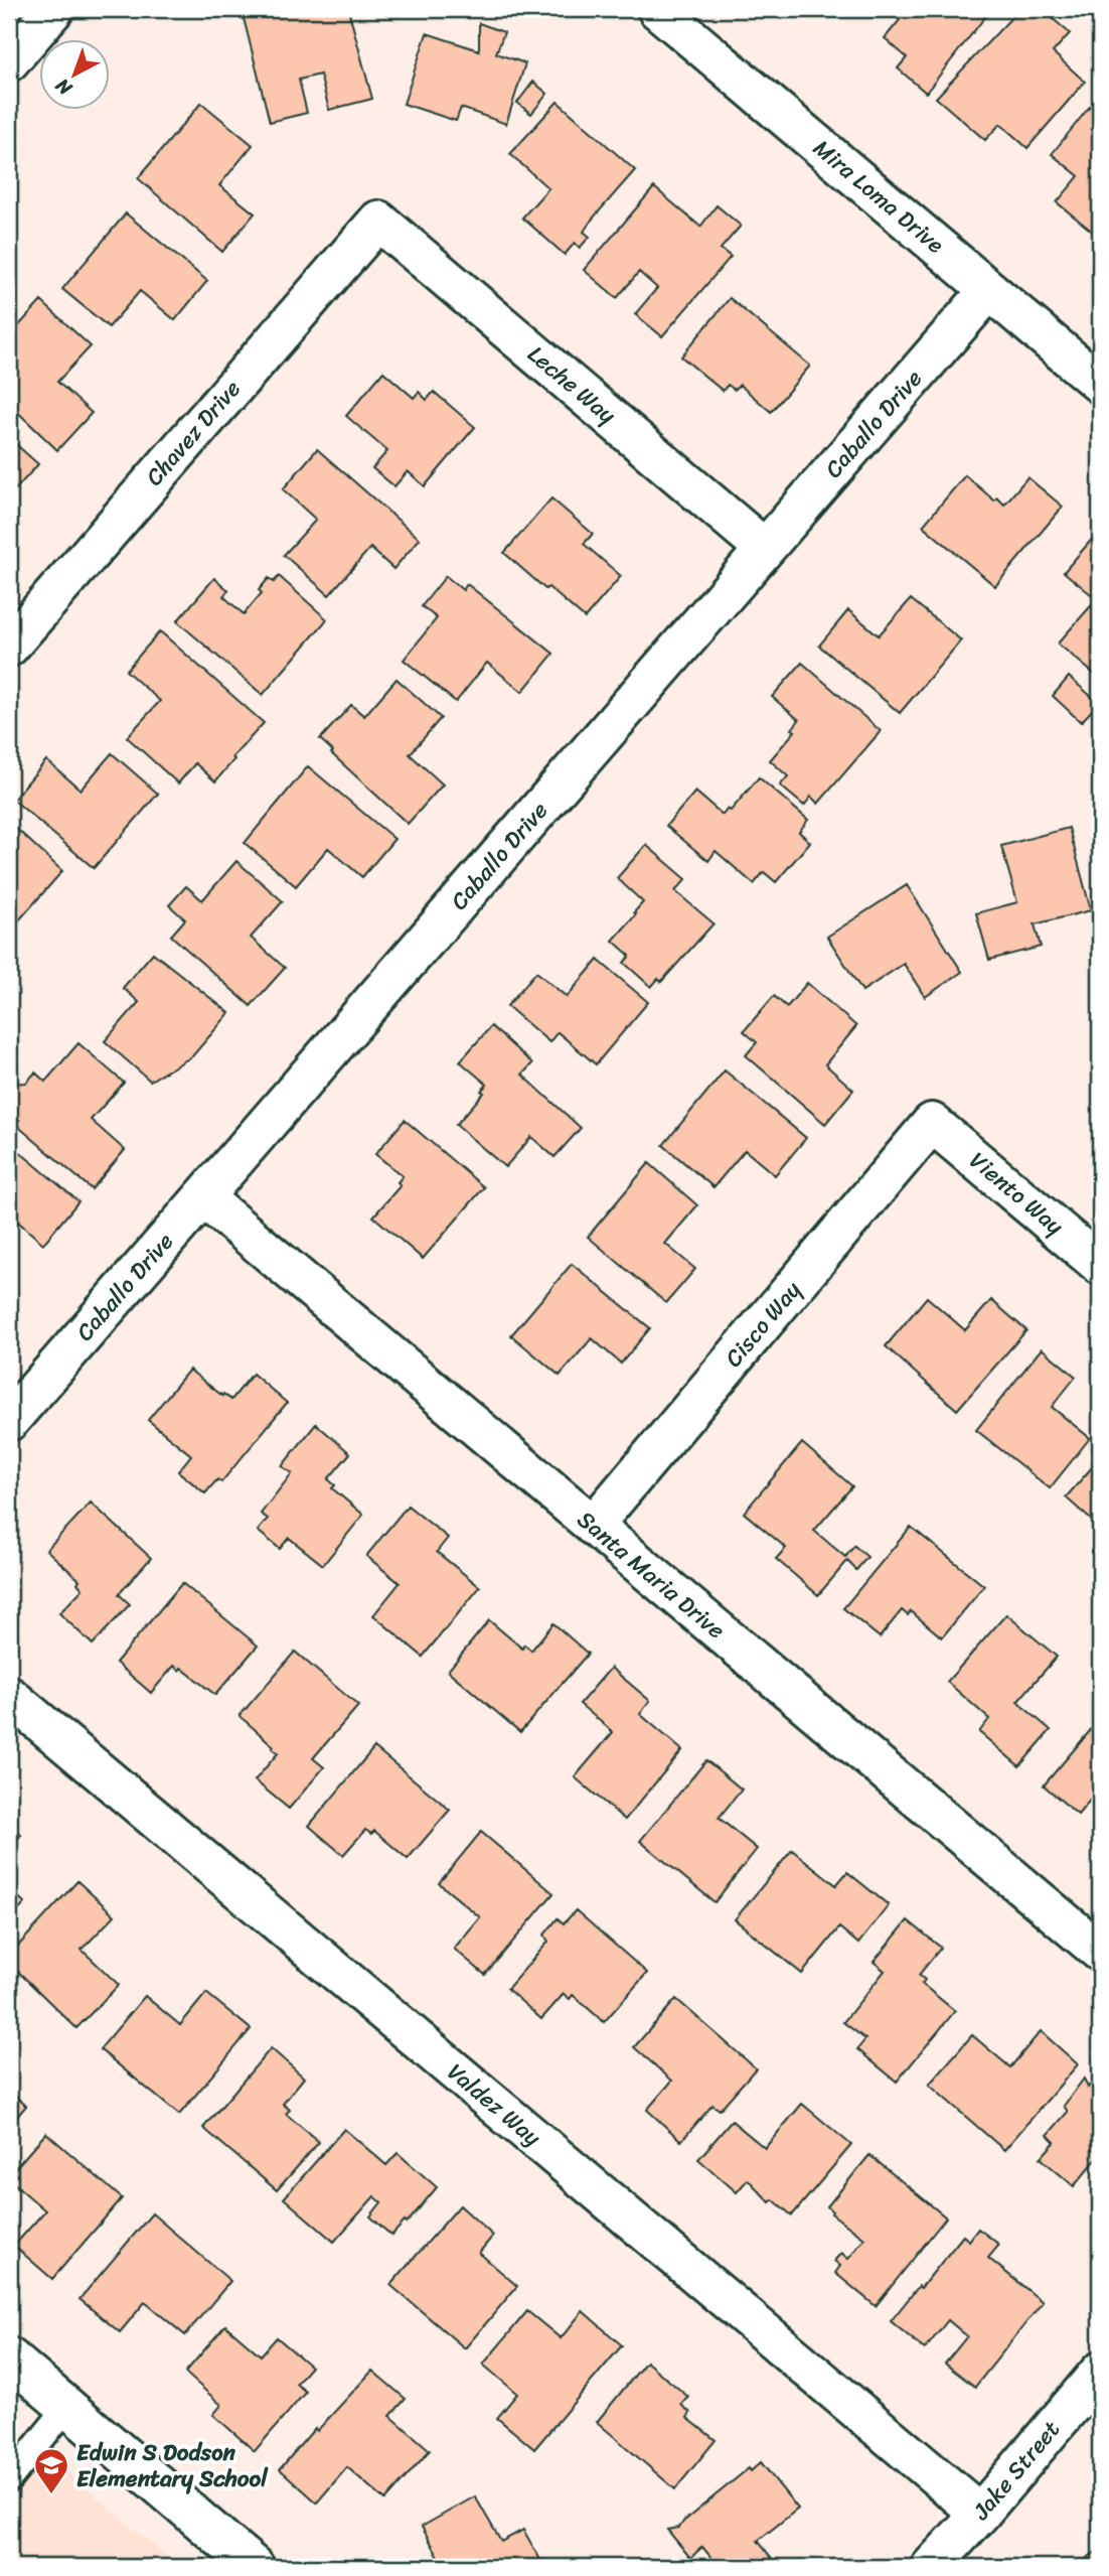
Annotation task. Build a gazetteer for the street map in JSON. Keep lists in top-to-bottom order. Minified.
{"streets":{"street":["Mira Loma Drive","Leche Way","Caballo Drive","Chavez Drive","Viento Way","Cisco Way","Santa Maria Drive","Valdez Way","Jake Street"]},"crossings":[["Mira Loma Drive","Caballo Drive"],["Leche Way","Caballo Drive"],["Leche Way","Chavez Drive"],["Caballo Drive","Santa Maria Drive"],["Viento Way","Cisco Way"],["Cisco Way","Santa Maria Drive"],["Valdez Way","Jake Street"]],"places":{"school or university":["Edwin S Dodson Elementary School"]},"north":"bottom left"}
